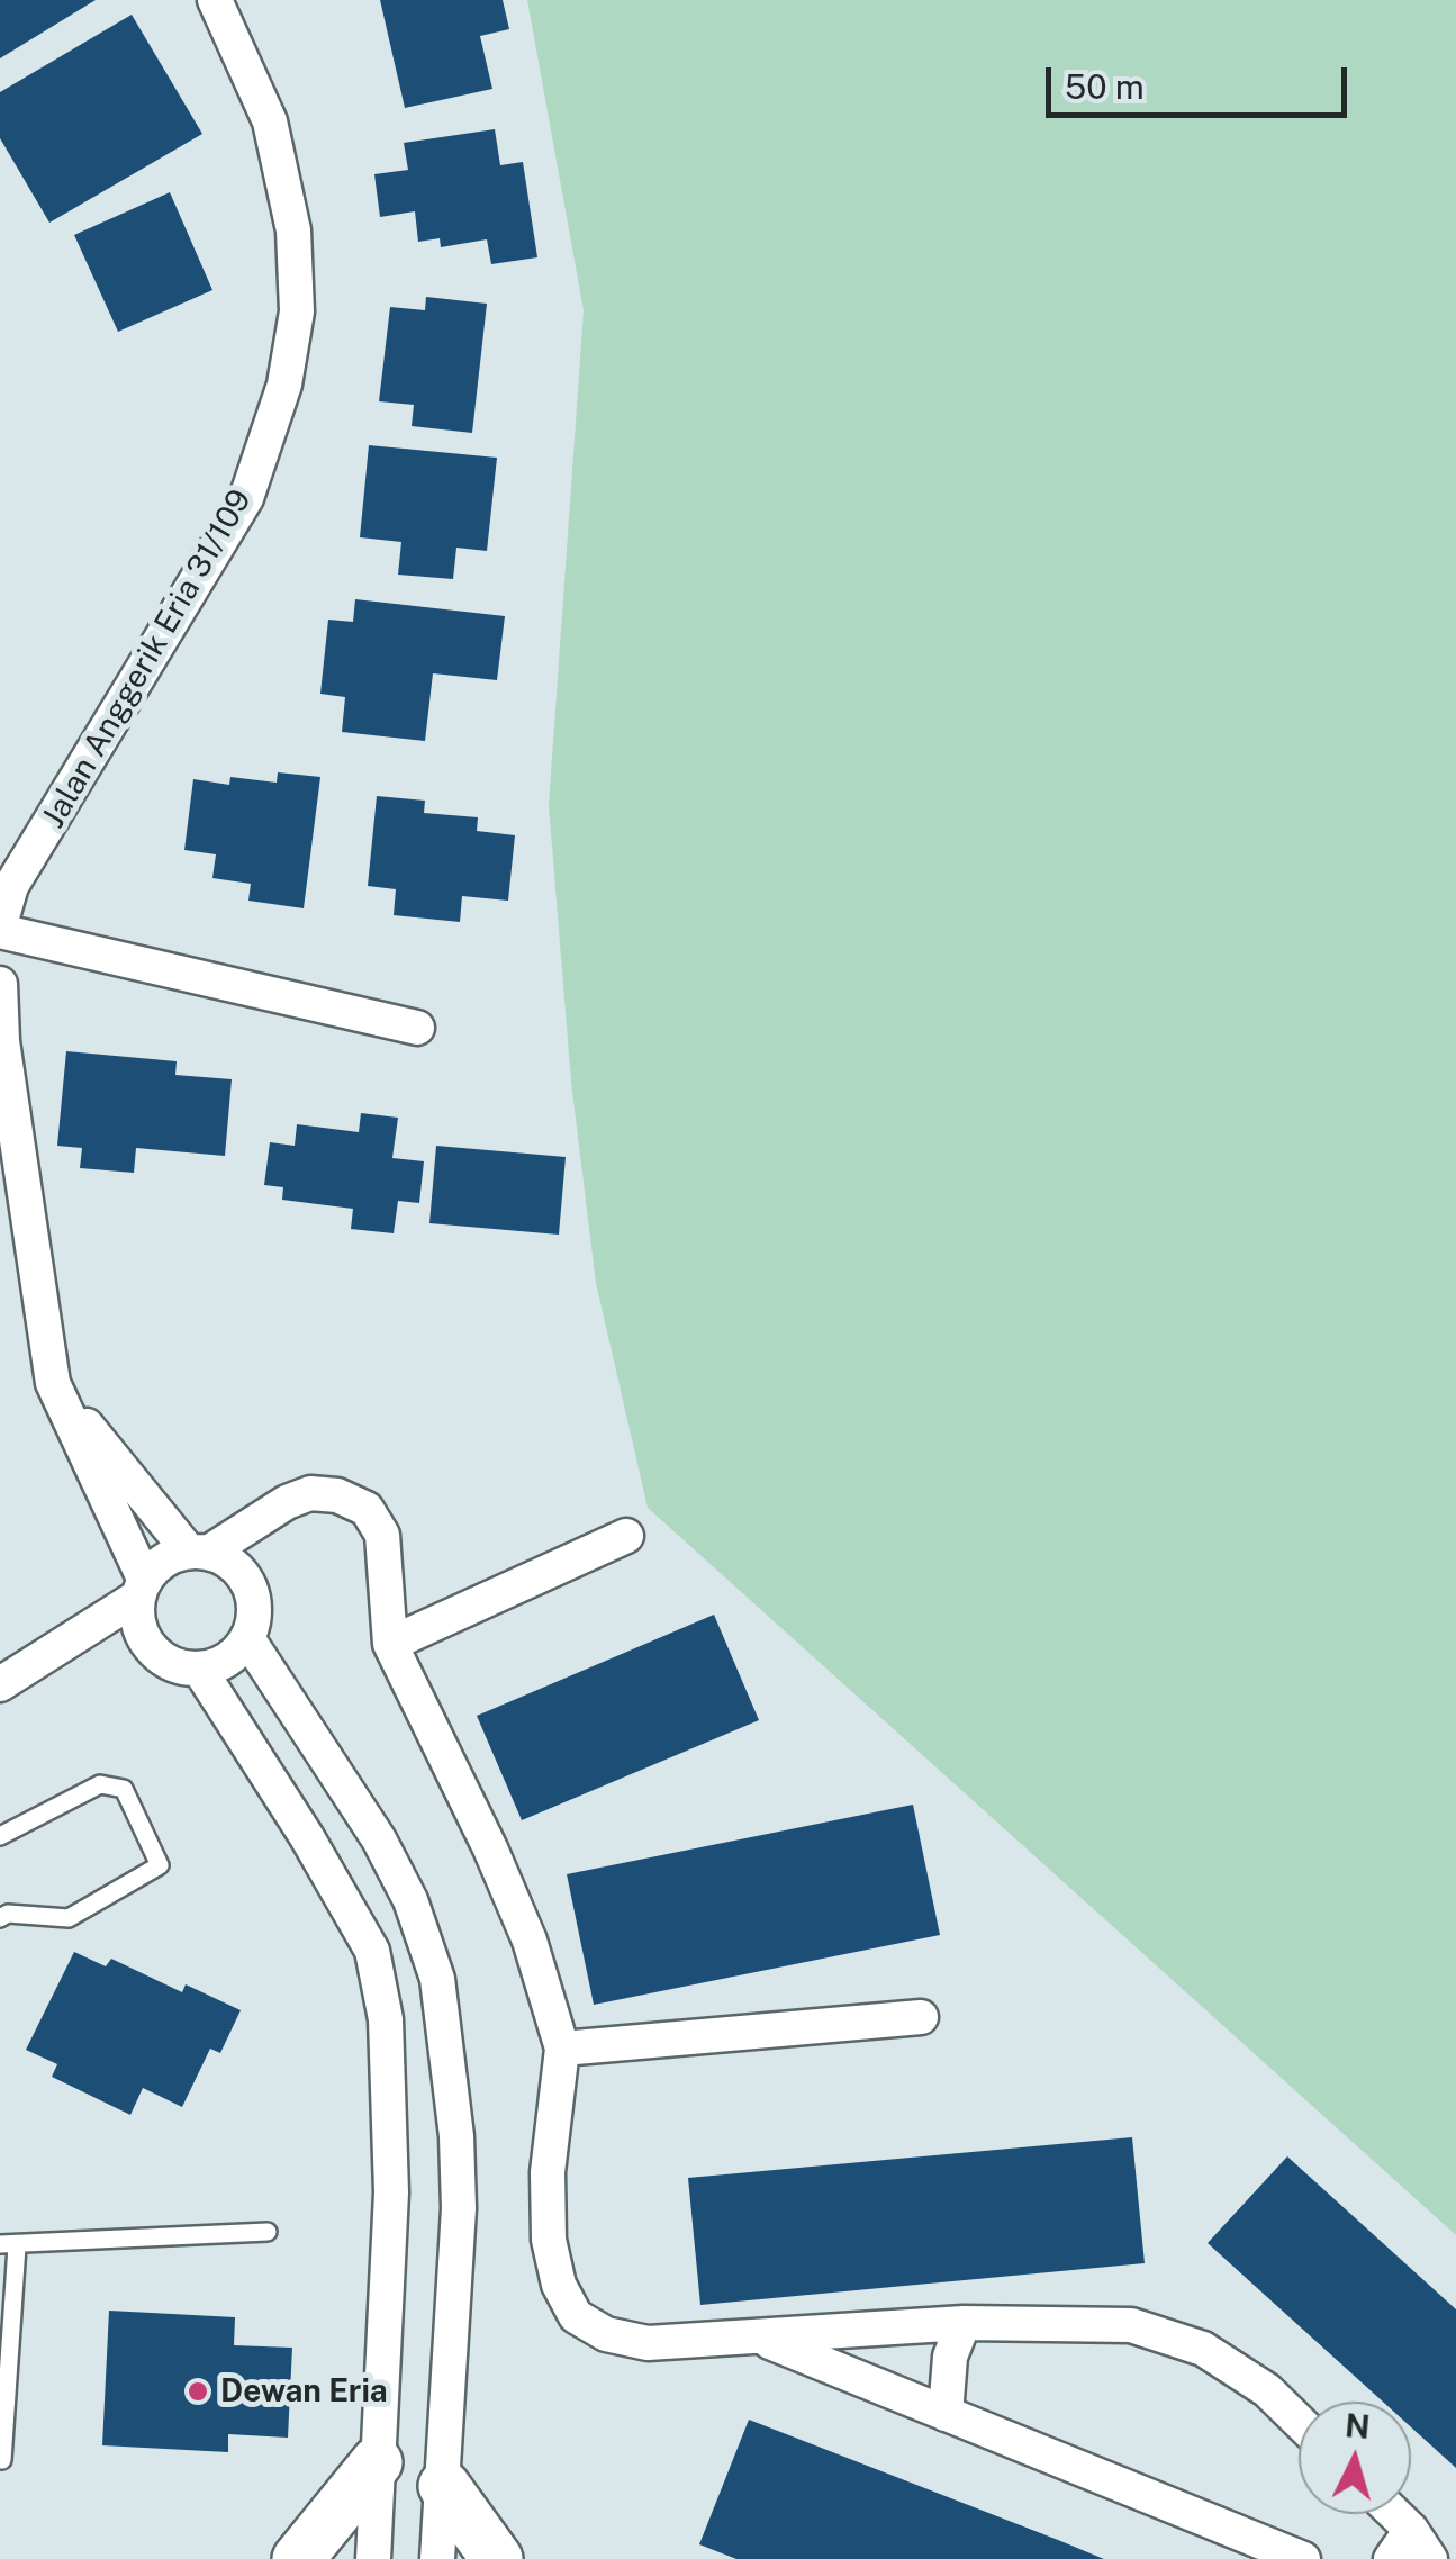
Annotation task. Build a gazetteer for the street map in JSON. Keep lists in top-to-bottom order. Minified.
{"streets":{"street":["Jalan Anggerik Eria 31/109"]},"places":["Dewan Eria"],"scale_bar":"50 m","north":"top"}
